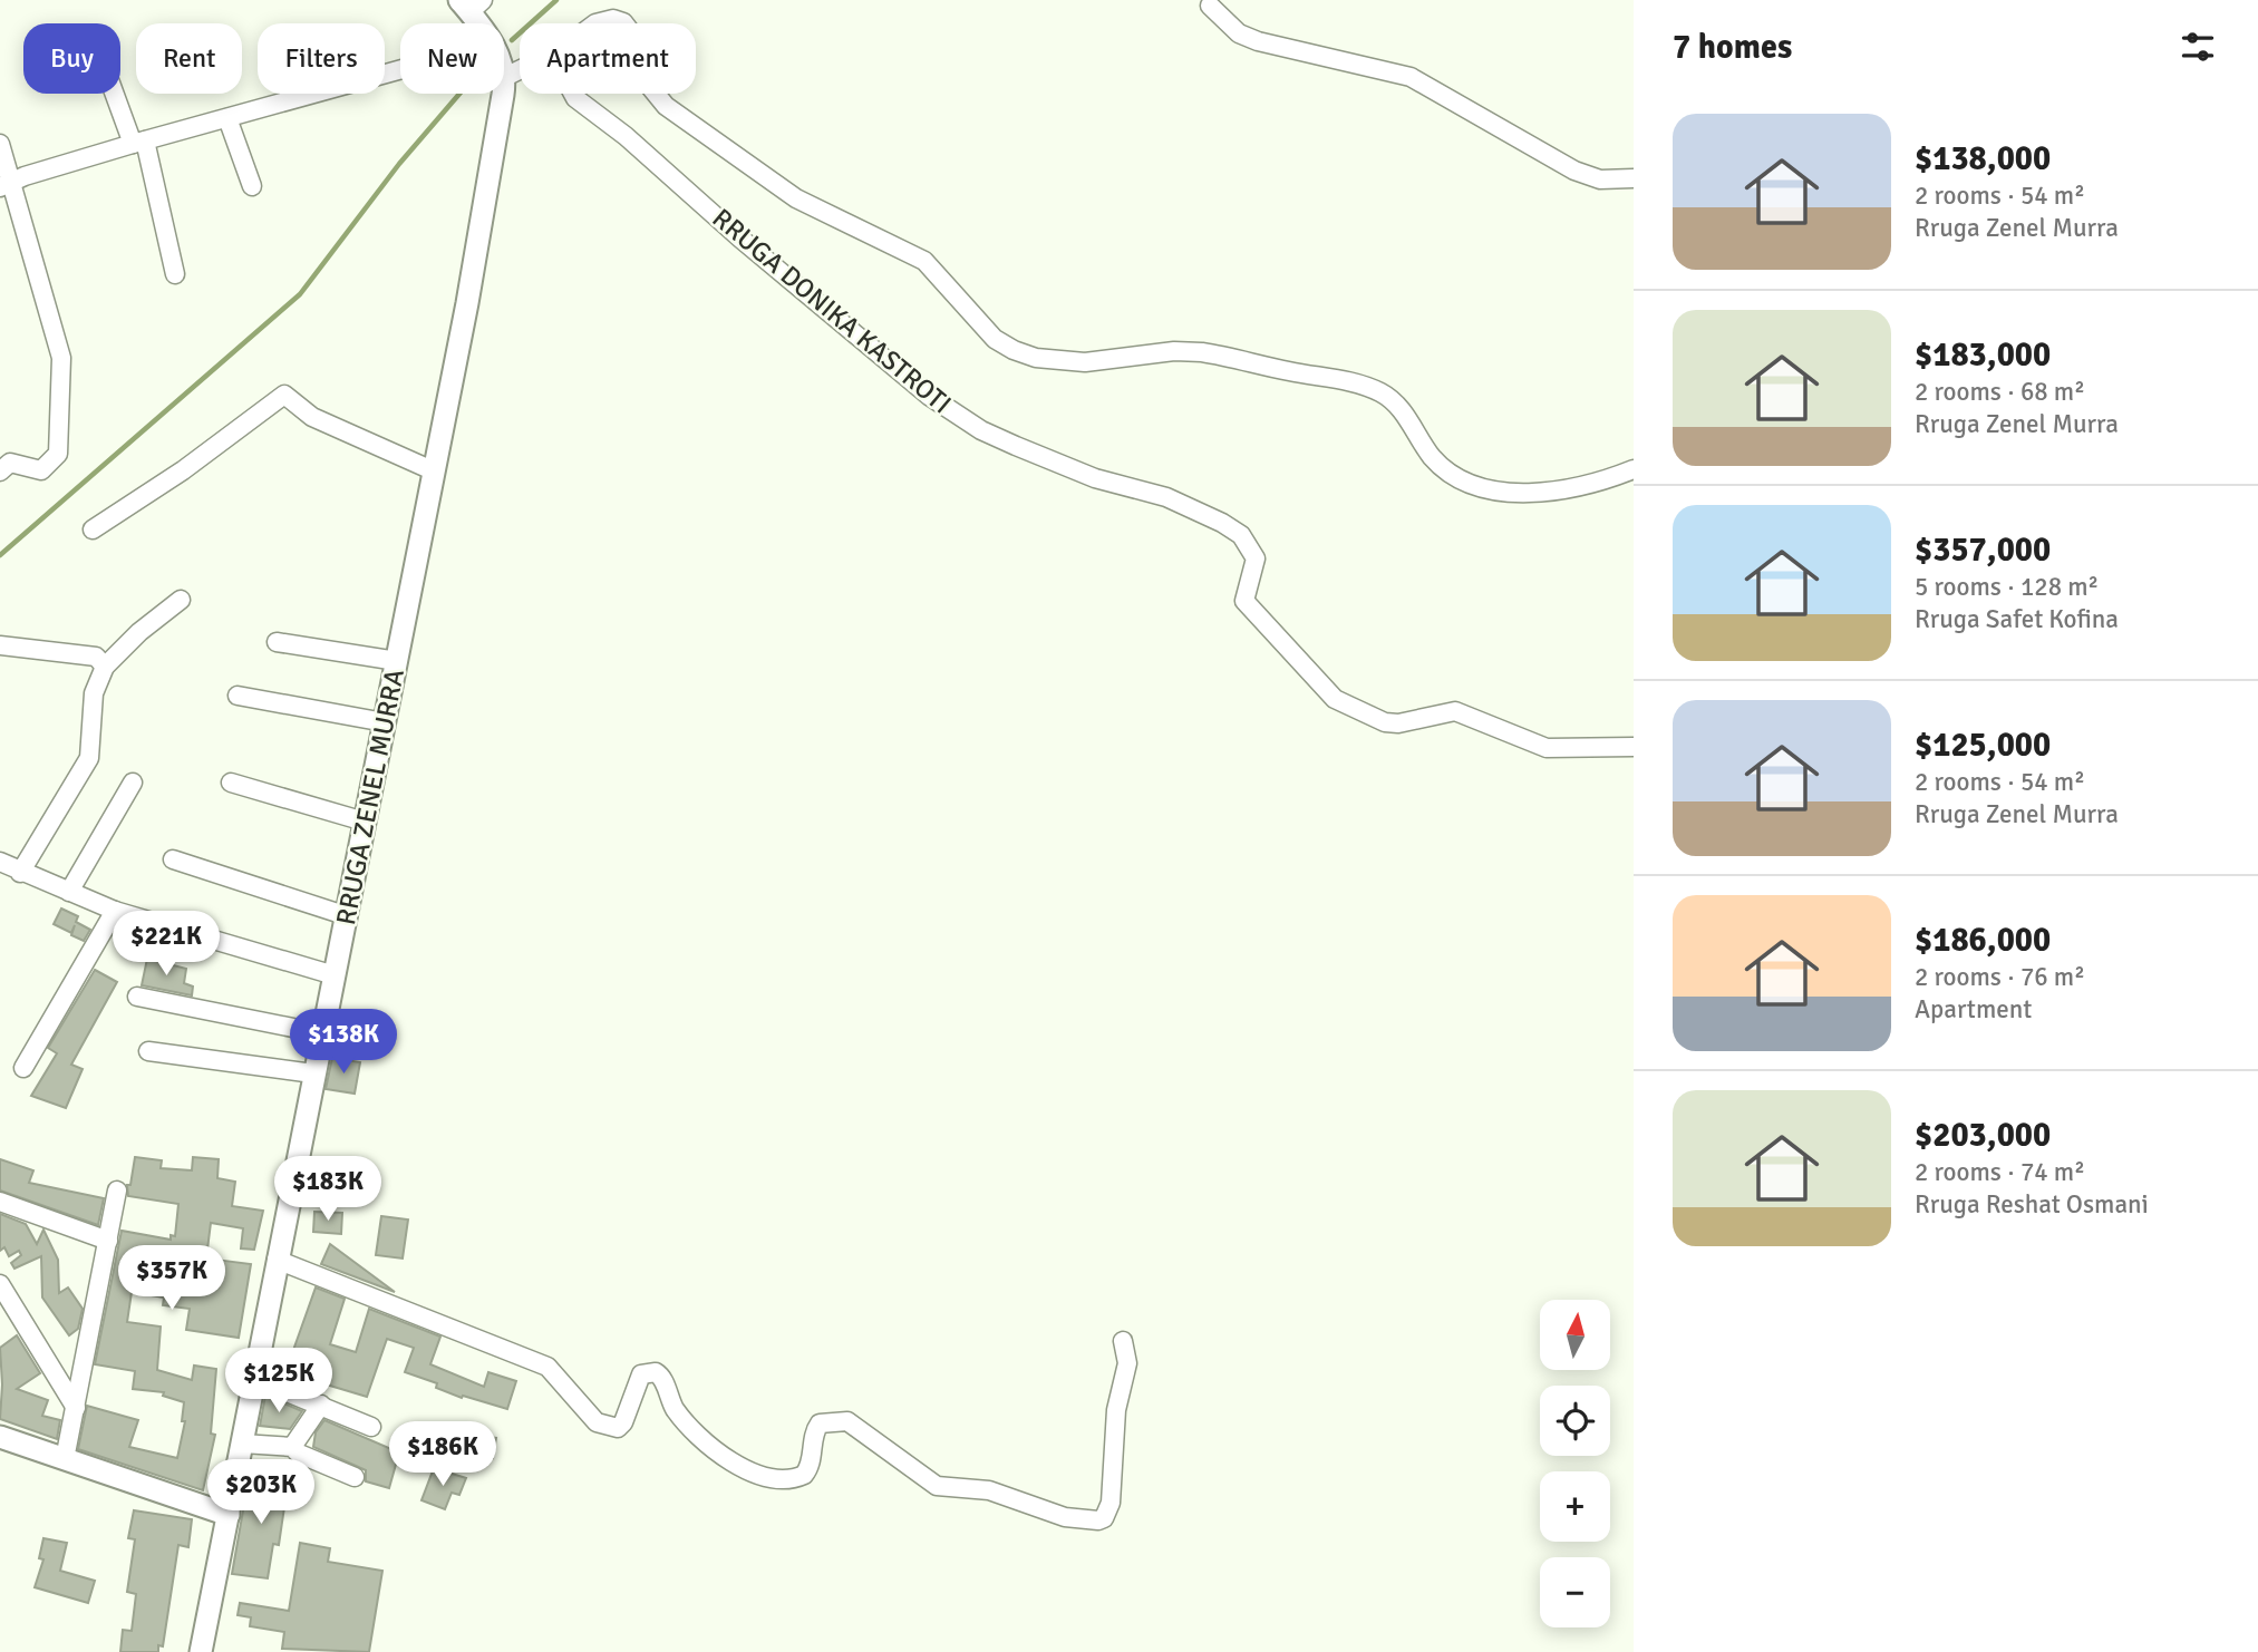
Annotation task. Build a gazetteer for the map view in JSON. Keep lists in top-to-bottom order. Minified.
{"streets":{"main road":["RRUGA ZENEL MURRA"],"street":["RRUGA DONIKA KASTROTI"]},"north":"top","page":{"heading":"7 homes","chip":["Buy","Rent","Filters","New","Apartment"],"list":[{"name":"$138,000","note":"2 rooms · 54 m² · Rruga Zenel Murra"},{"name":"$183,000","note":"2 rooms · 68 m² · Rruga Zenel Murra"},{"name":"$357,000","note":"5 rooms · 128 m² · Rruga Safet Kofina"},{"name":"$125,000","note":"2 rooms · 54 m² · Rruga Zenel Murra"},{"name":"$186,000","note":"2 rooms · 76 m² · Apartment"},{"name":"$203,000","note":"2 rooms · 74 m² · Rruga Reshat Osmani"}],"price":["$221K","$138K","$183K","$357K","$125K","$186K","$203K"],"map_buttons":["+","−"]}}
